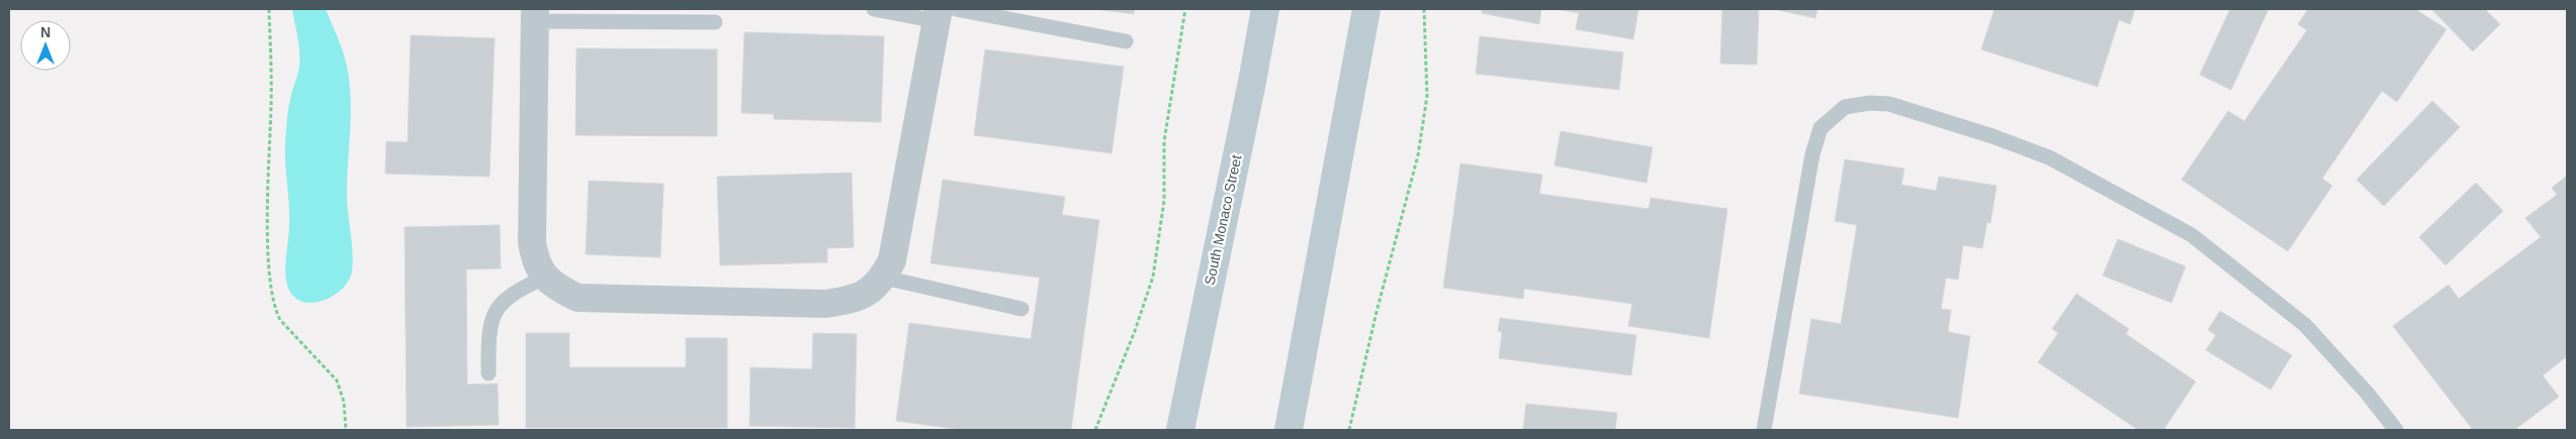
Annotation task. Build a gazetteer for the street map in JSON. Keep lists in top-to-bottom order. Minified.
{"streets":{"main road":["South Monaco Street"]},"north":"top"}
